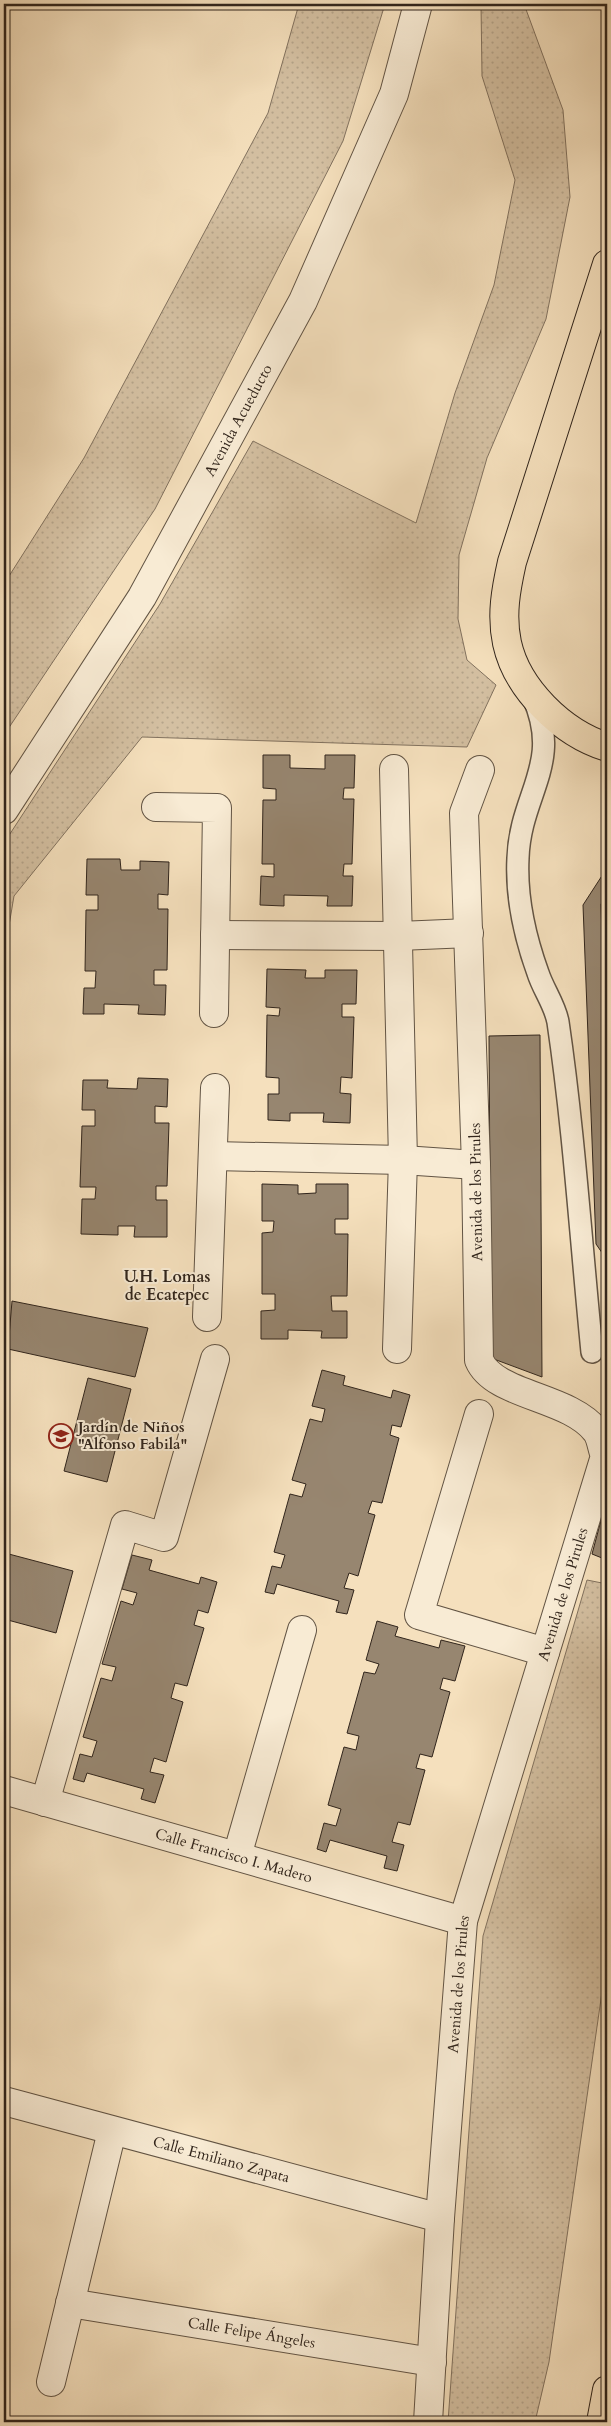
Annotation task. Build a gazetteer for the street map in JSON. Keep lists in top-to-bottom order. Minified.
{"streets":{"street":["Avenida Acueducto","Avenida de los Pirules","Calle Francisco I. Madero","Calle Emiliano Zapata","Calle Felipe Ángeles"]},"crossings":[["Avenida de los Pirules","Calle Francisco I. Madero"],["Avenida de los Pirules","Calle Emiliano Zapata"],["Avenida de los Pirules","Calle Felipe Ángeles"]],"districts":["U.H. Lomas de Ecatepec"],"places":{"school or university":["Jardín de Niños \"Alfonso Fabila\""]}}
